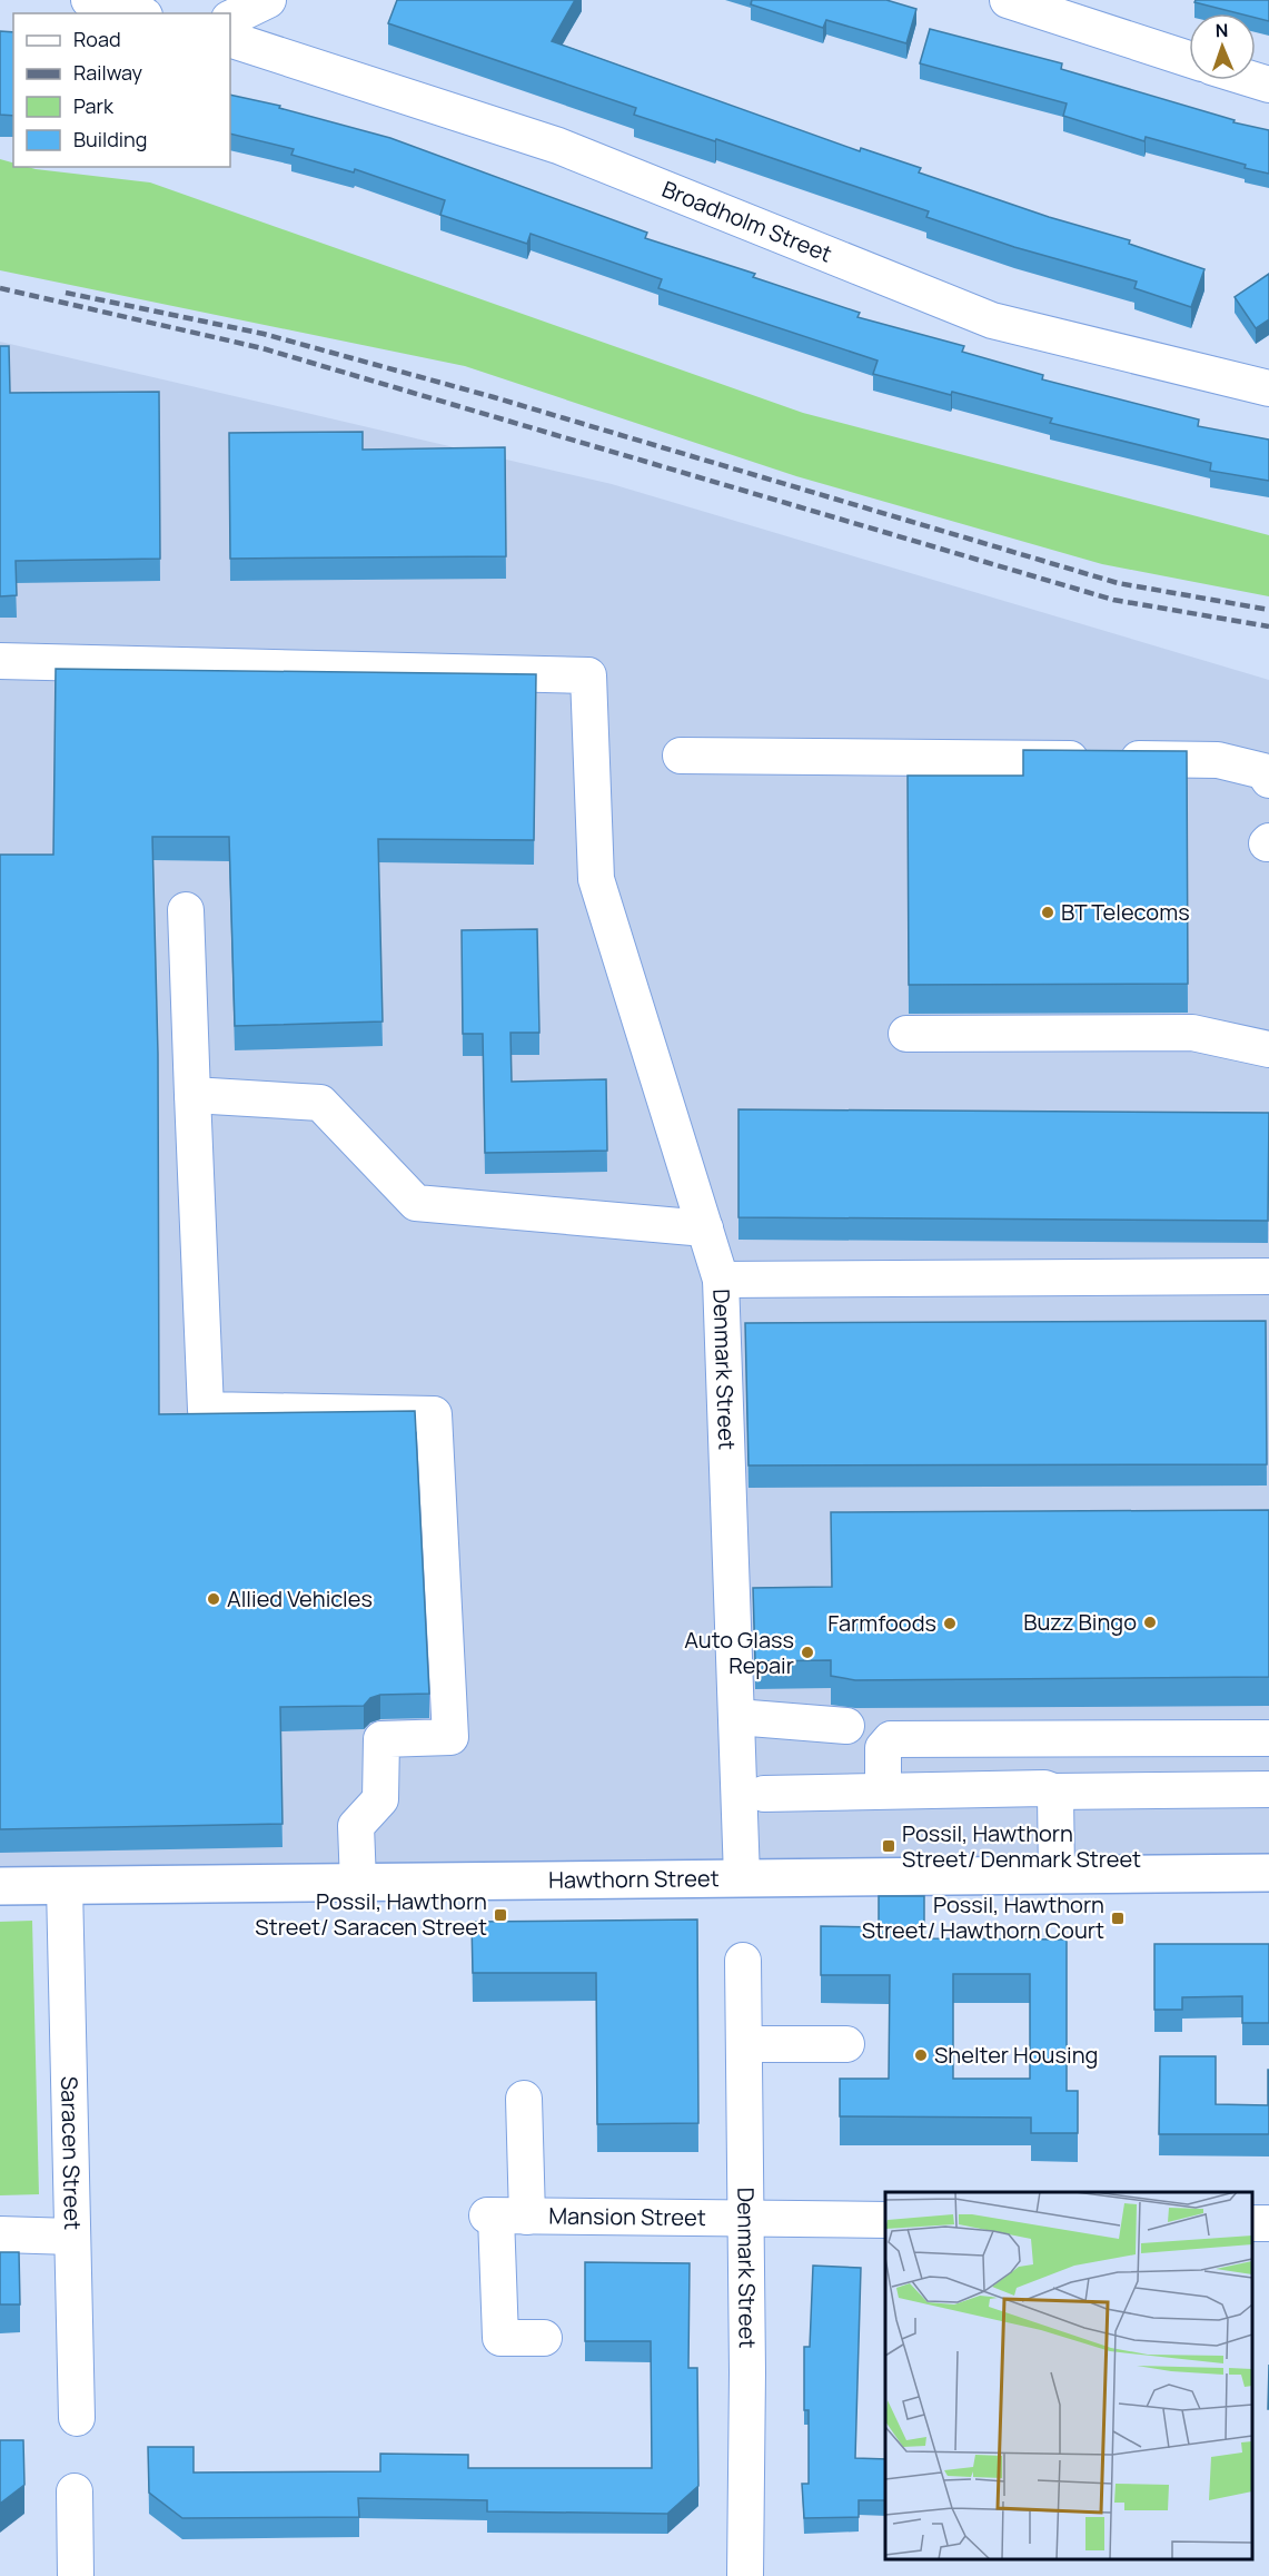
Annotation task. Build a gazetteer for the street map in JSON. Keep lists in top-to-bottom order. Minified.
{"streets":{"main road":["Hawthorn Street"],"street":["Broadholm Street","Denmark Street","Saracen Street","Mansion Street"]},"crossings":[["Denmark Street","Hawthorn Street"],["Denmark Street","Mansion Street"],["Hawthorn Street","Saracen Street"]],"places":{"other":["BT Telecoms","Allied Vehicles","Buzz Bingo","Farmfoods","Auto Glass Repair","Shelter Housing"],"transit":["Possil, Hawthorn Street/ Denmark Street","Possil, Hawthorn Street/ Saracen Street","Possil, Hawthorn Street/ Hawthorn Court"]},"legend":["Road","Railway","Park","Building"],"north":"top"}
